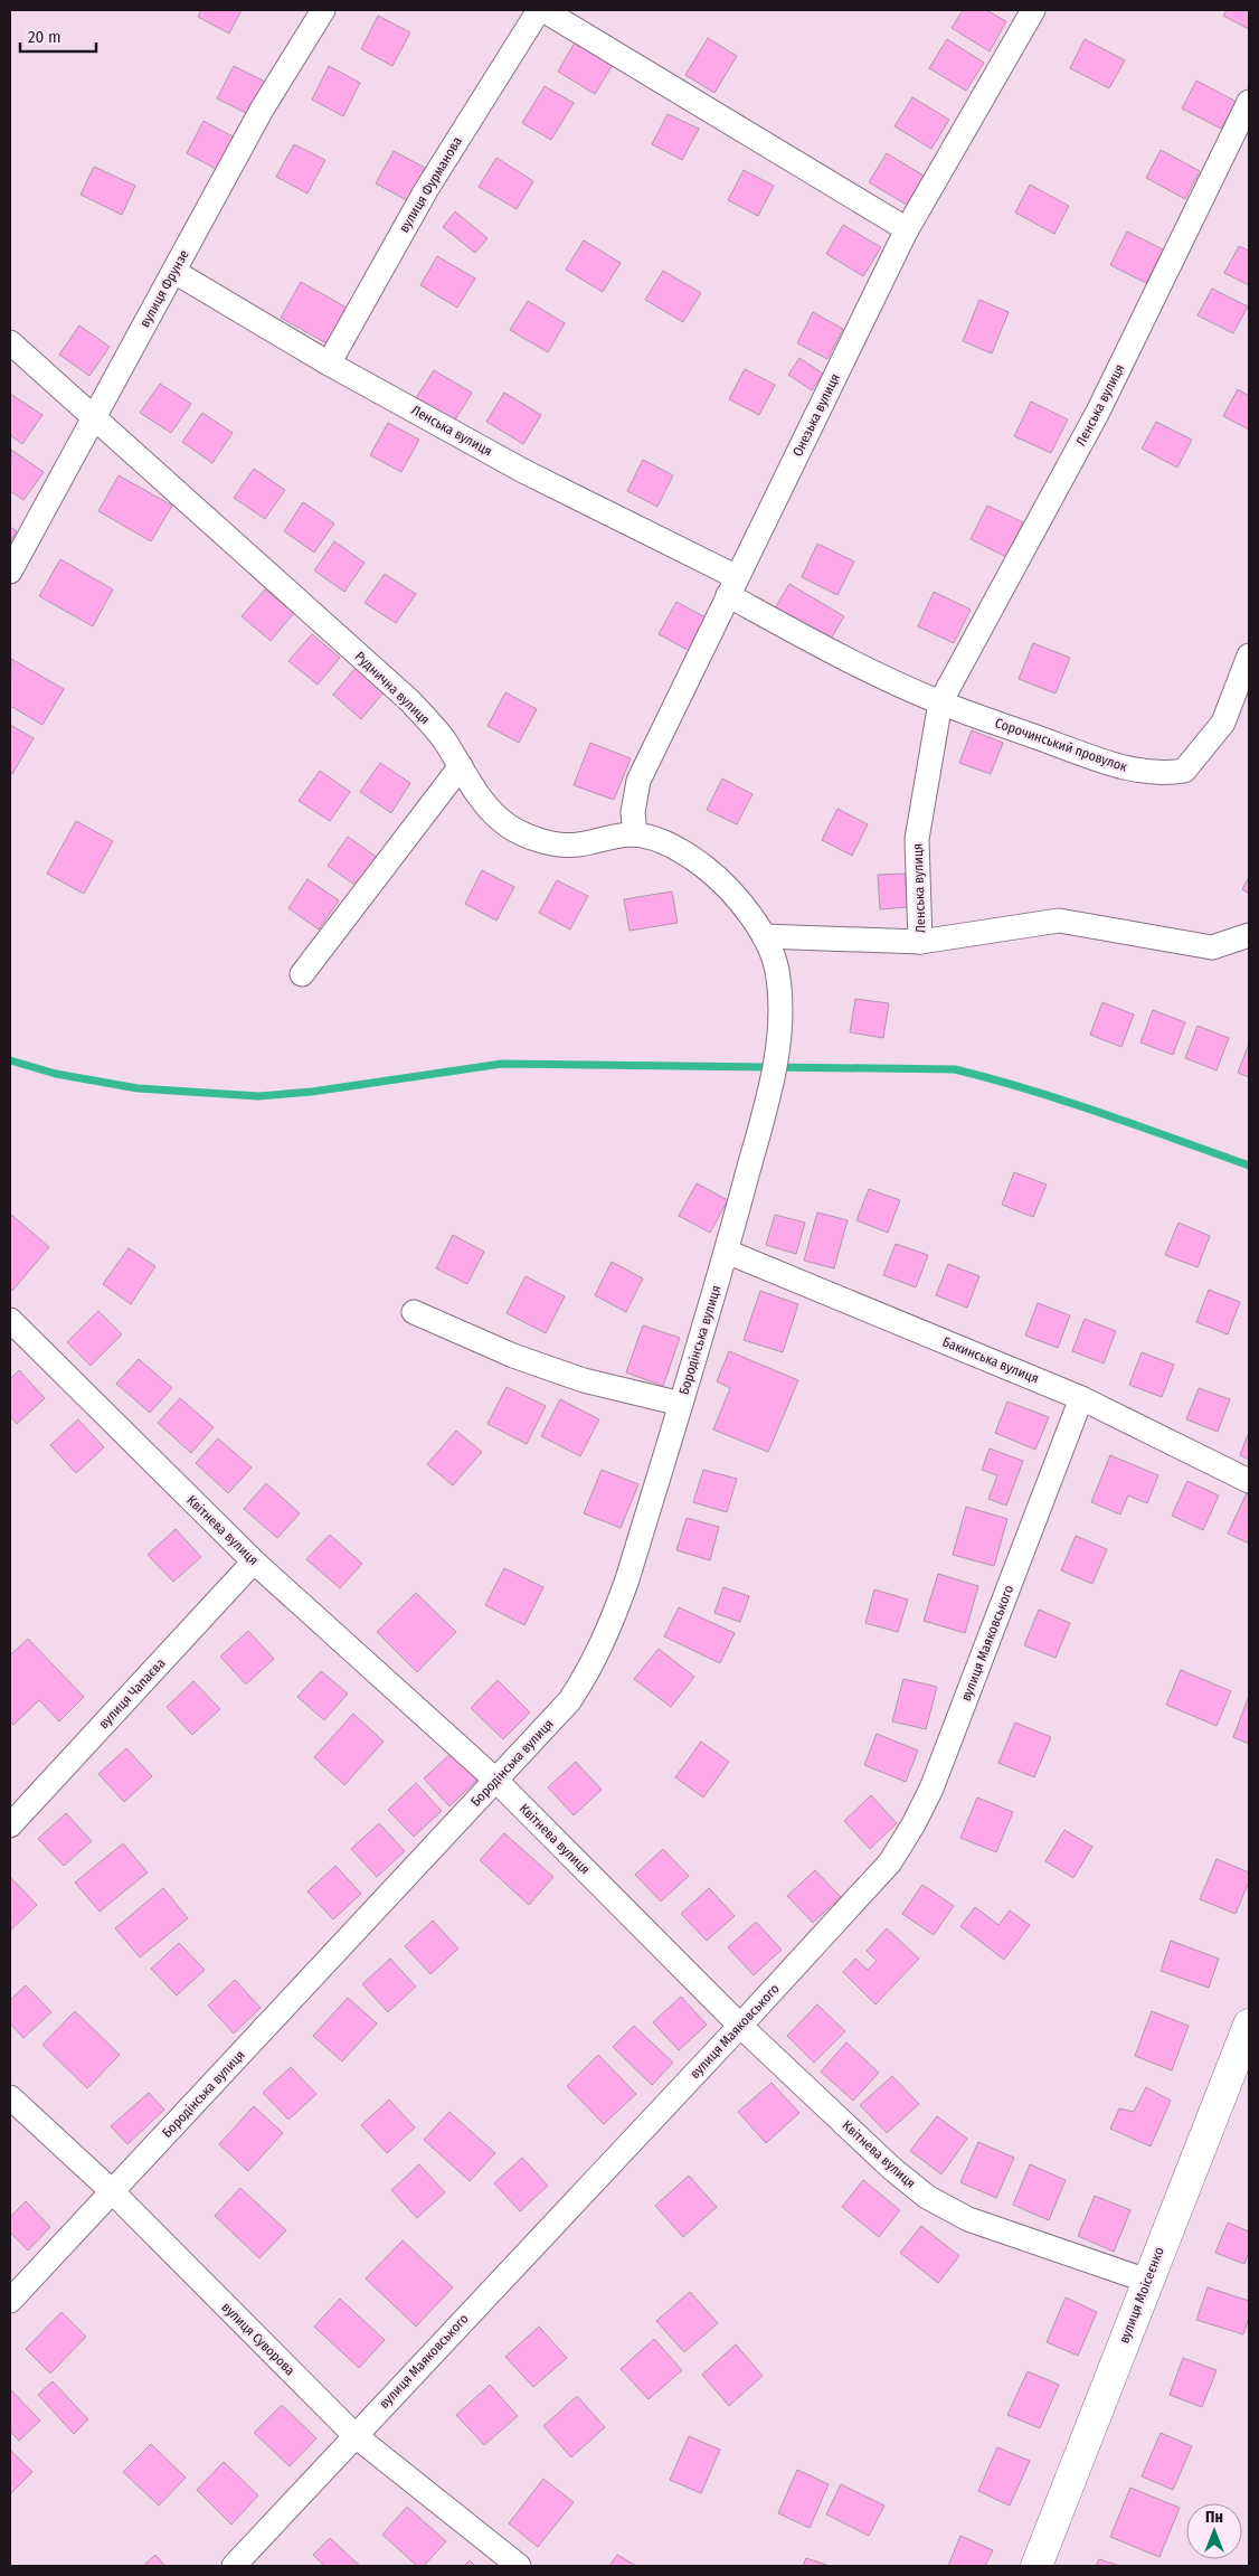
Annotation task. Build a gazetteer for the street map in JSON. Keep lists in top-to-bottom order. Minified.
{"streets":{"street":["вулиця Фурманова","вулиця Фрунзе","Ленська вулиця","Онезька вулиця","Руднична вулиця","Сорочинський провулок","Бородінська вулиця","Бакинська вулиця","Квітнева вулиця","вулиця Маяковського","вулиця Чапаєва","вулиця Моісеєнко","вулиця Суворова"]},"crossings":[["вулиця Фурманова","Ленська вулиця"],["вулиця Фрунзе","Ленська вулиця"],["вулиця Фрунзе","Руднична вулиця"],["Ленська вулиця","Онезька вулиця"],["Ленська вулиця","Сорочинський провулок"],["Онезька вулиця","Руднична вулиця"],["Руднична вулиця","Бородінська вулиця"],["Бородінська вулиця","Бакинська вулиця"],["Бородінська вулиця","Квітнева вулиця"],["Бородінська вулиця","вулиця Суворова"],["Бакинська вулиця","вулиця Маяковського"],["Квітнева вулиця","вулиця Маяковського"],["Квітнева вулиця","вулиця Чапаєва"],["Квітнева вулиця","вулиця Моісеєнко"],["вулиця Маяковського","вулиця Суворова"]],"scale_bar":"20 m","north":"top"}
